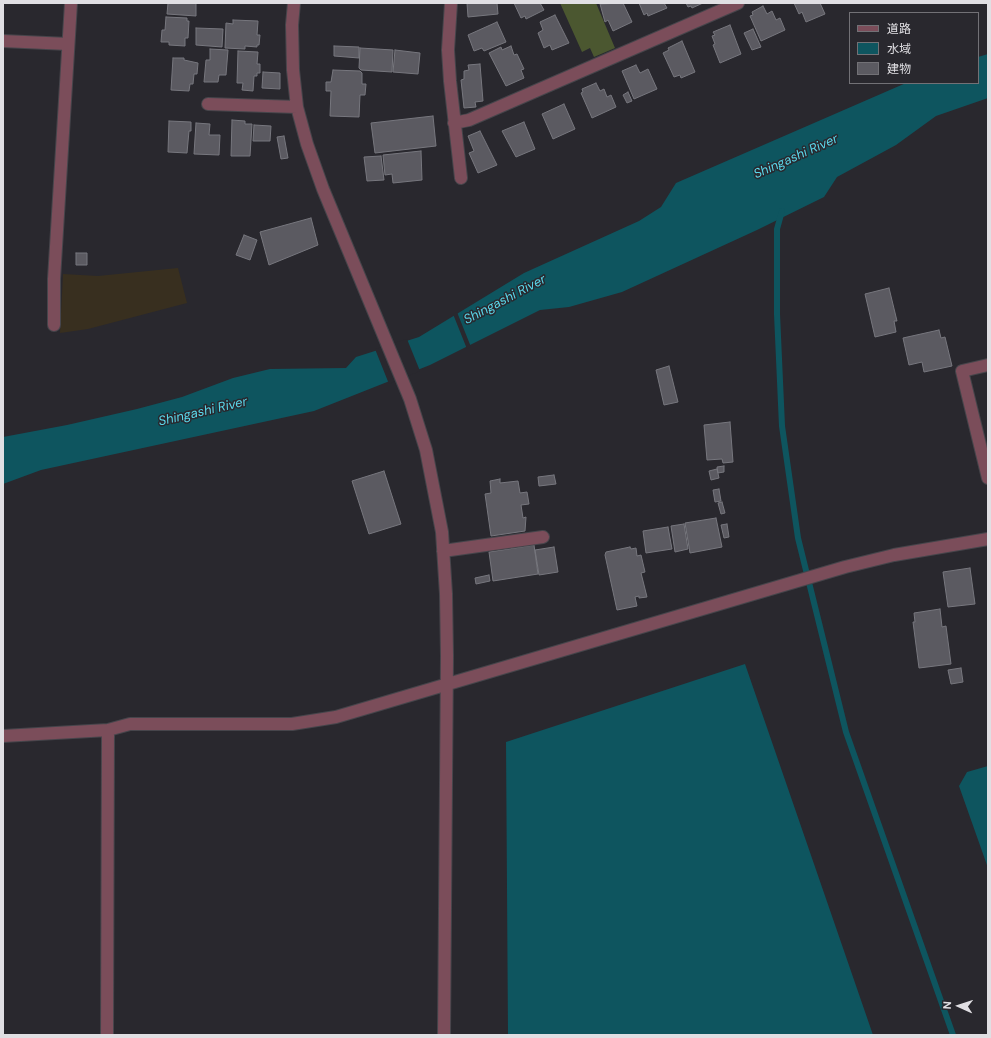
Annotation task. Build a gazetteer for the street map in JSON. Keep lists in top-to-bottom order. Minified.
{"water":["Shingashi River"],"legend":["道路","水域","建物"],"north":"left"}
